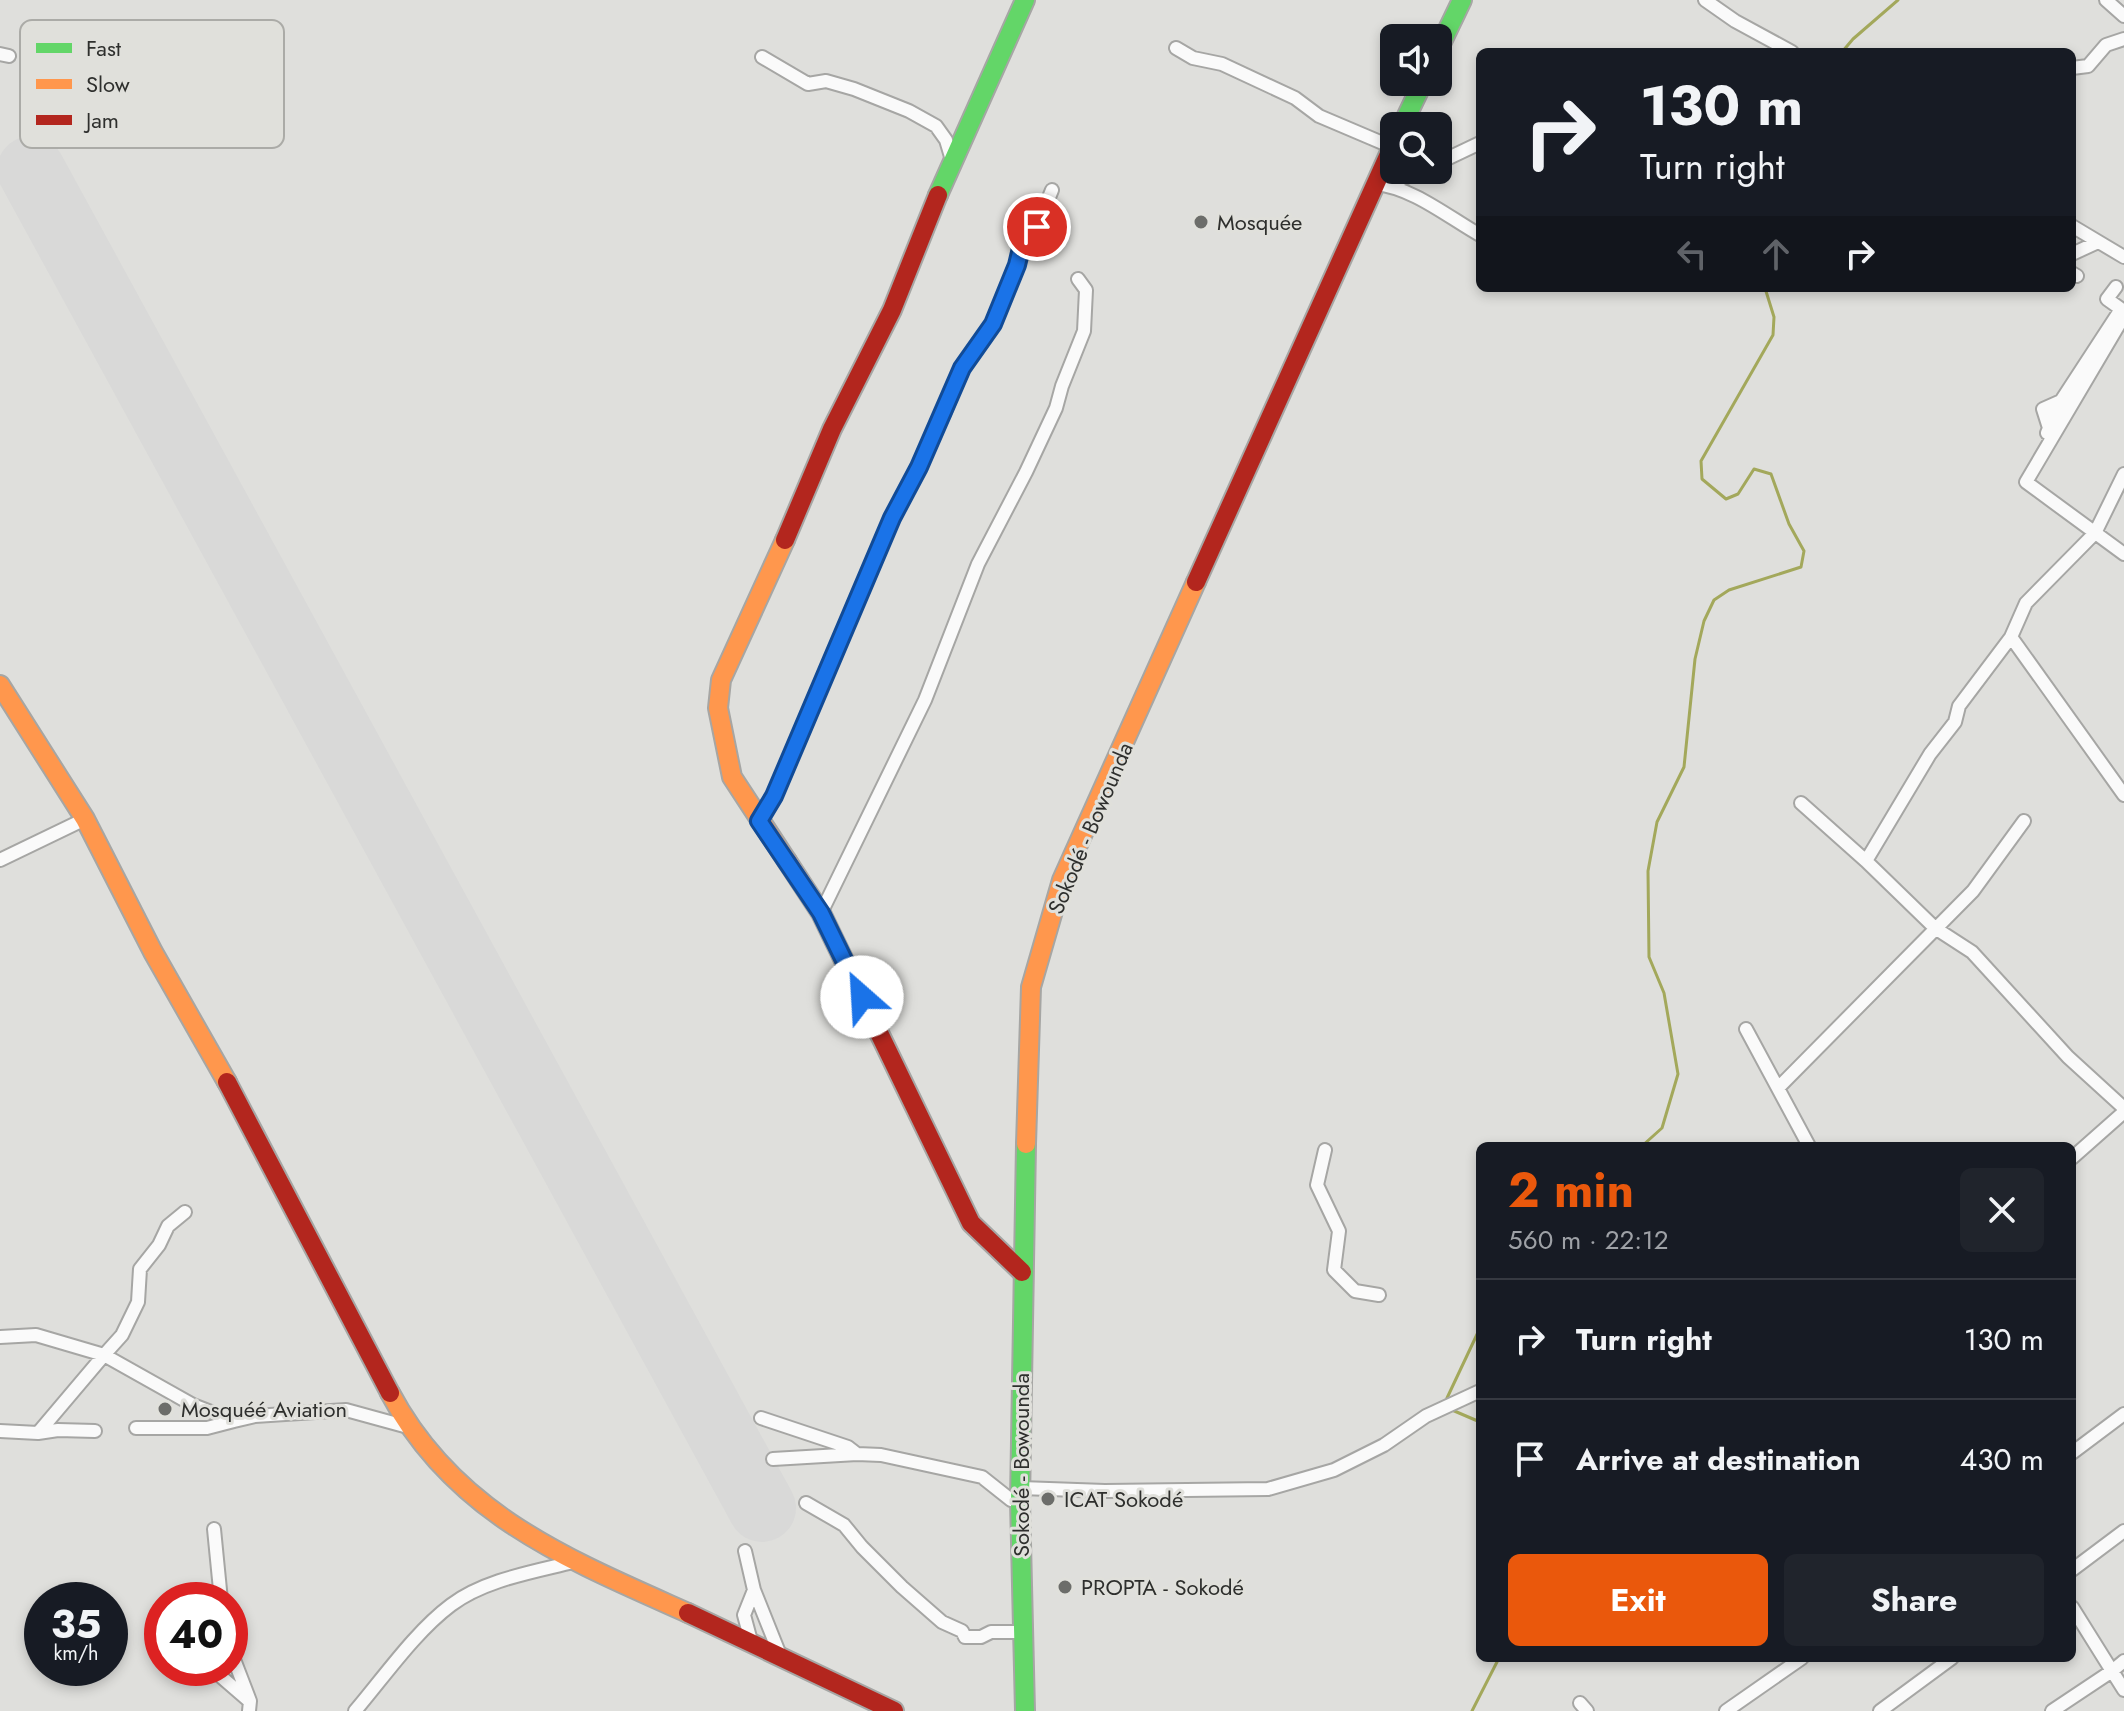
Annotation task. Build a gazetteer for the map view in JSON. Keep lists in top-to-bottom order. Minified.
{"streets":{"street":["Sokodé - Bowounda"]},"places":["Mosquée","Mosquéé Aviation","ICAT Sokodé","PROPTA - Sokodé"],"legend":["Fast","Slow","Jam"],"page":{"turn":["130 m","Turn right"],"heading":["2 min","560 m · 22:12"],"list":[{"name":"Turn right","value":"130 m"},{"name":"Arrive at destination","value":"430 m"}],"buttons":["Exit","Share"],"speed":"35 km/h","limit":"40"}}
